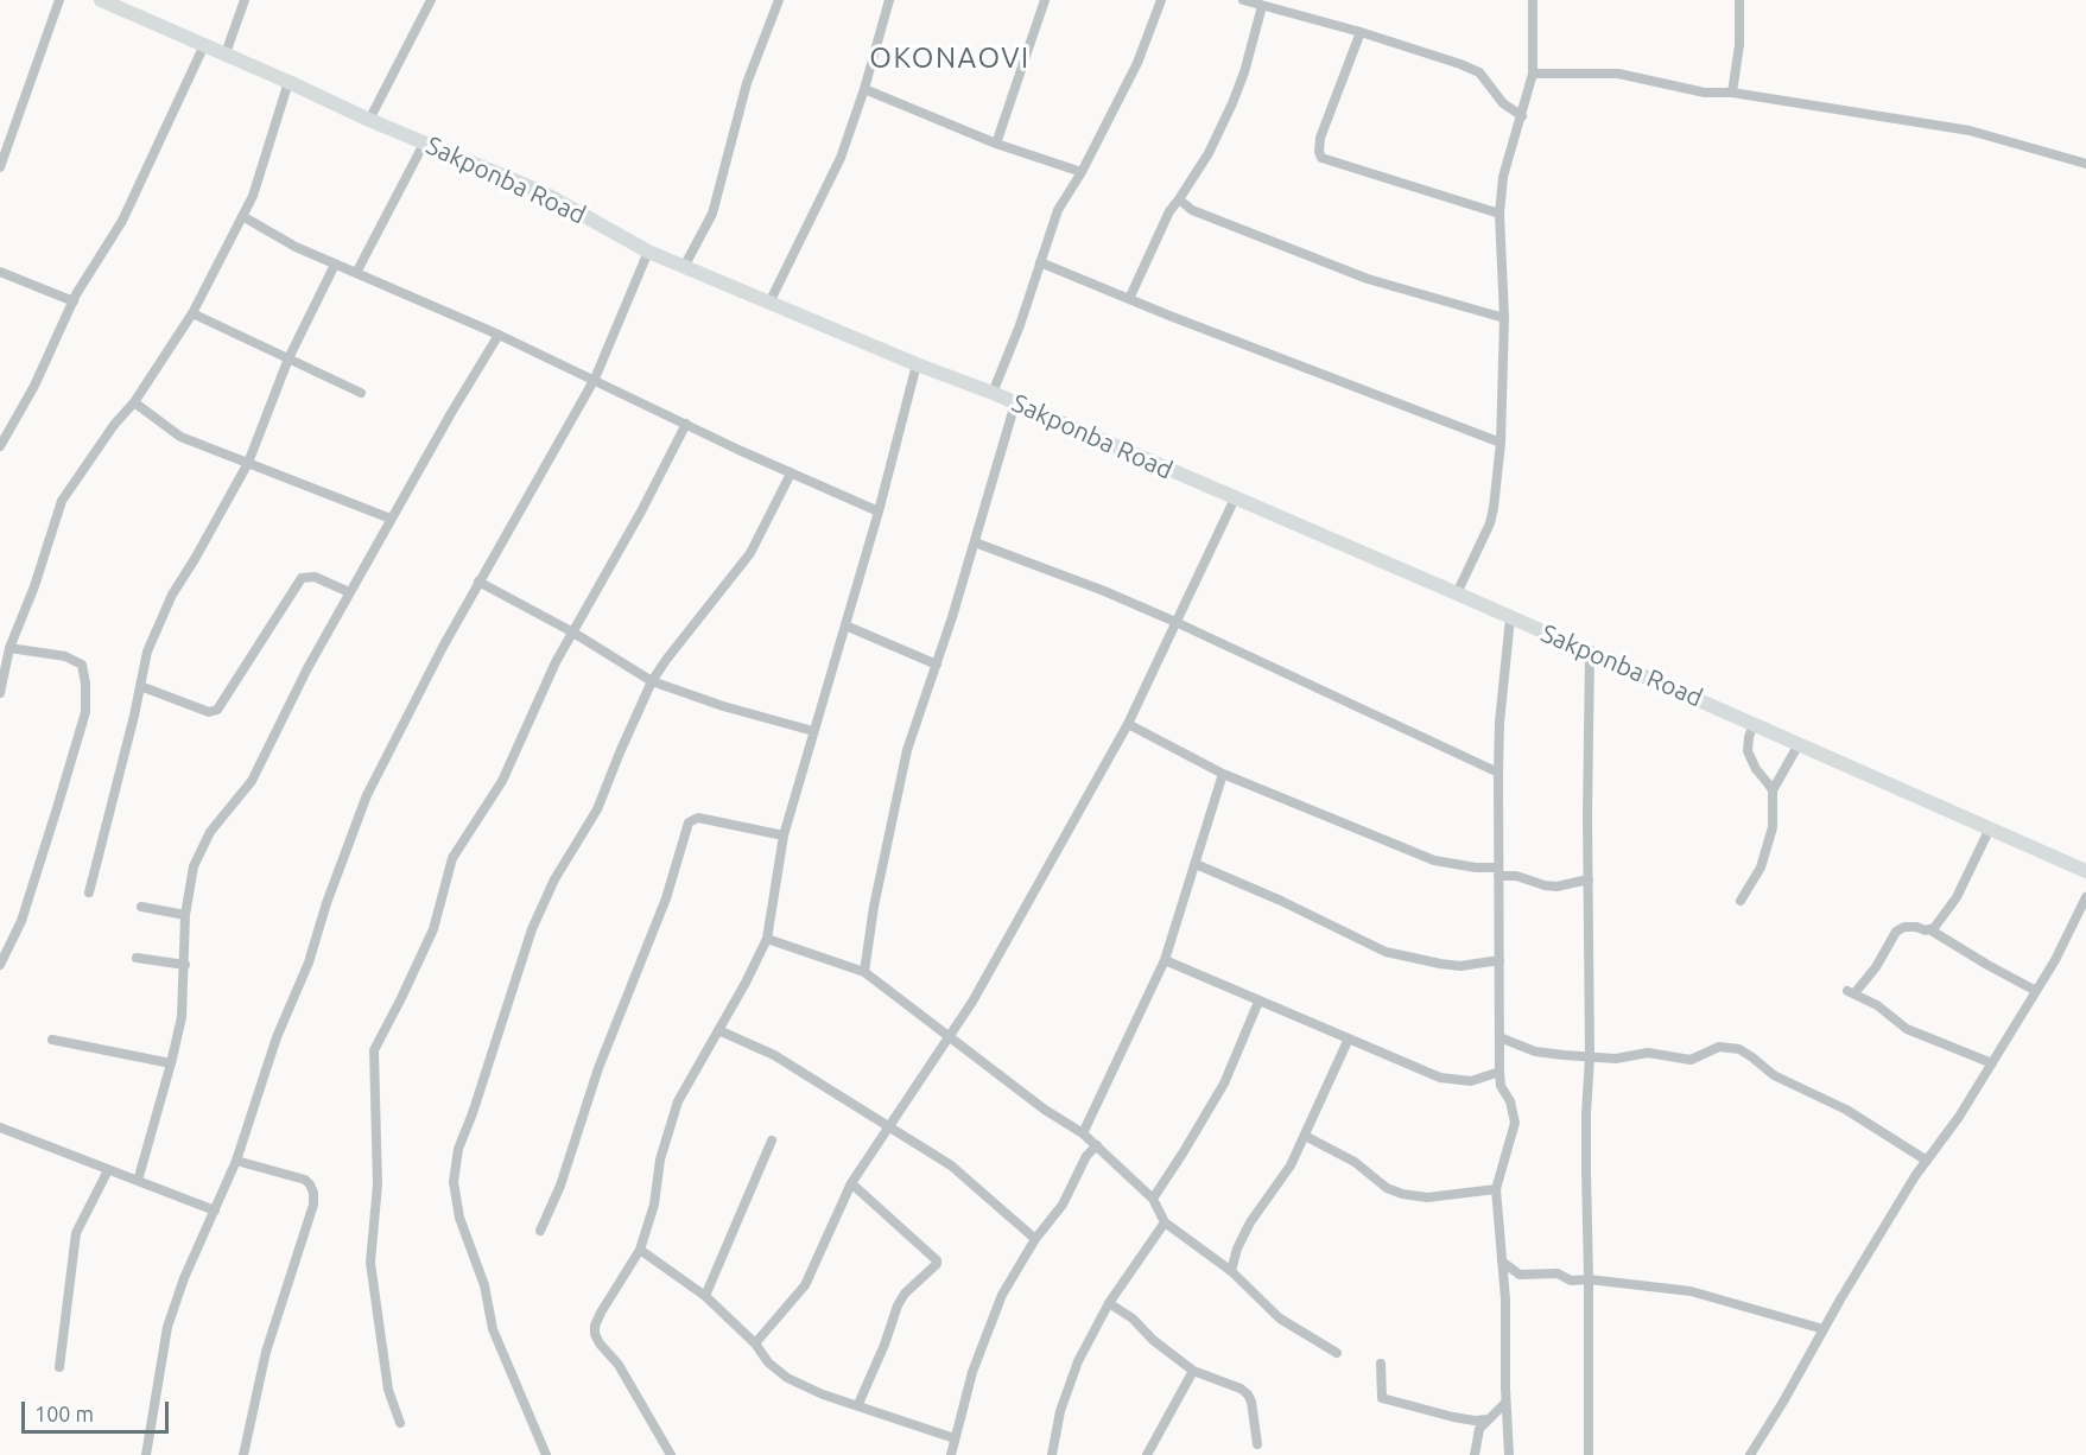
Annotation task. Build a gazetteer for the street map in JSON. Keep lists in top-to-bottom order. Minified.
{"streets":{"main road":["Sakponba Road"]},"districts":["OKONAOVI"],"scale_bar":"100 m"}
